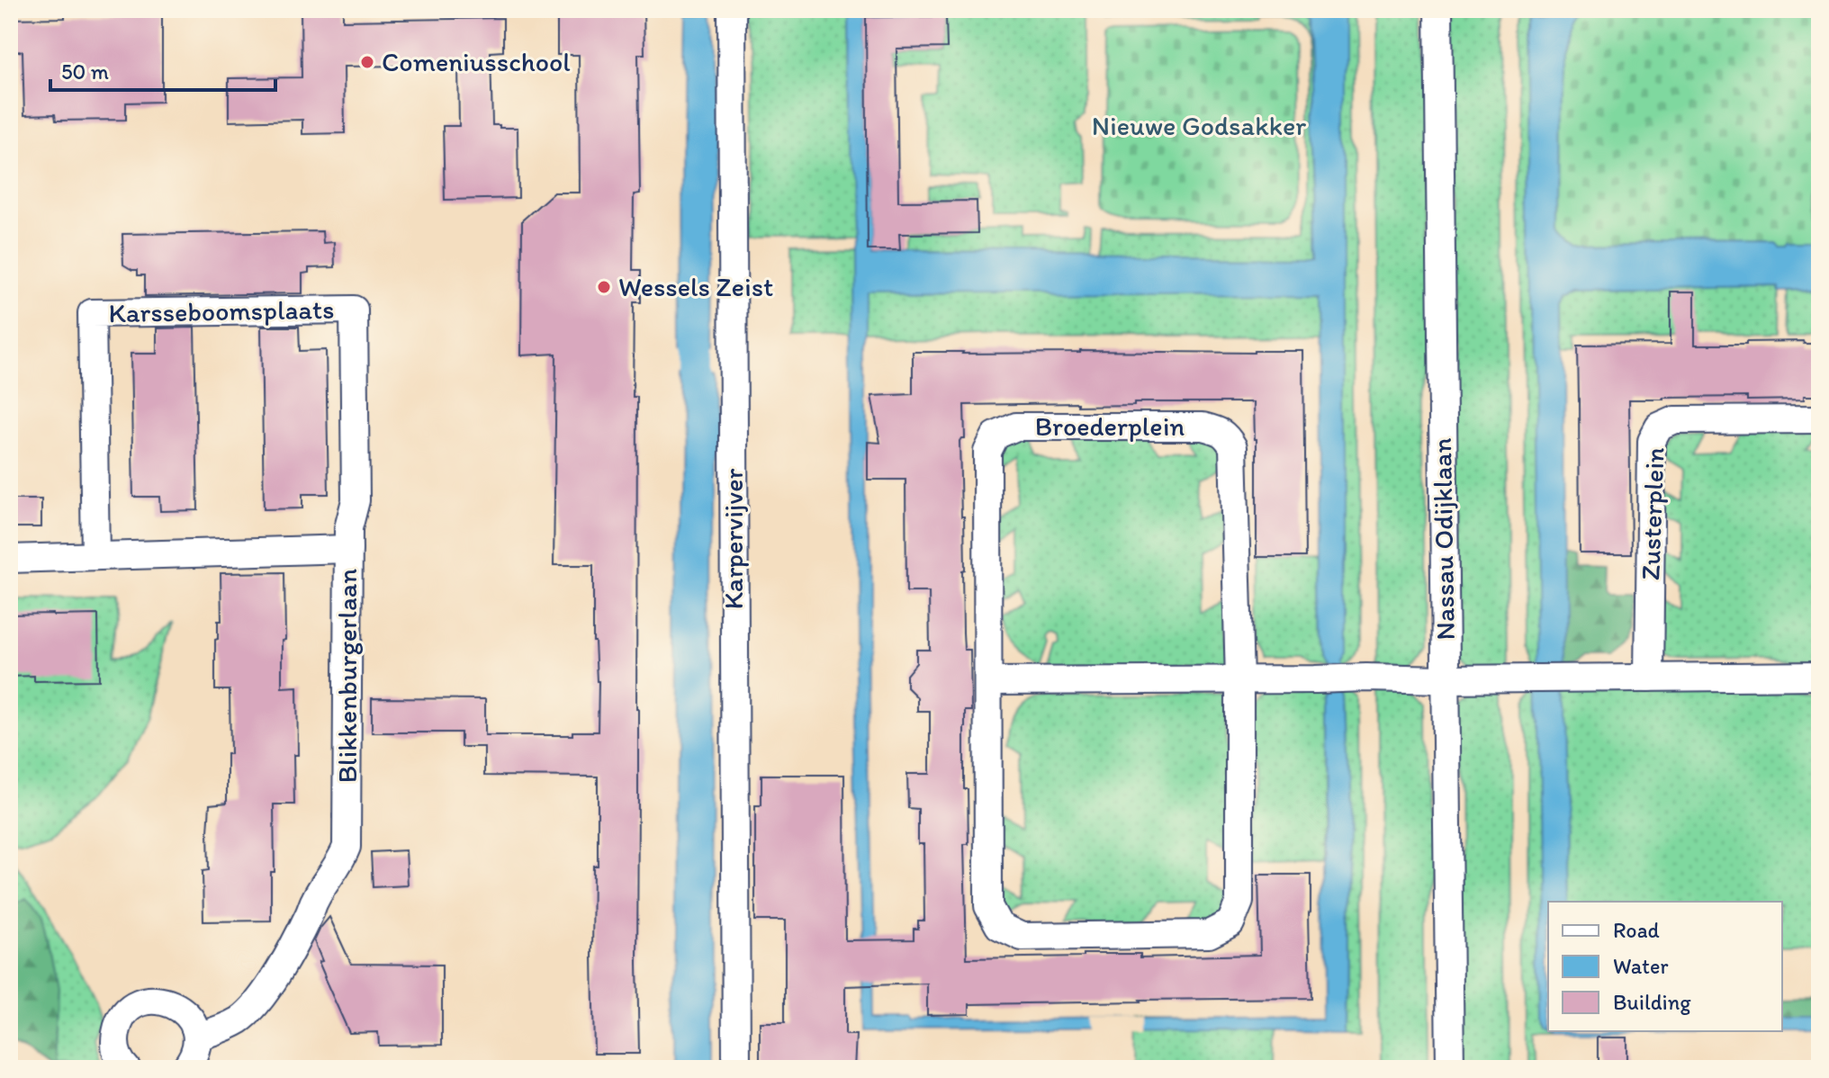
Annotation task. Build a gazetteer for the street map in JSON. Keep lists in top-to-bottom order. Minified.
{"streets":{"street":["Karsseboomsplaats","Broederplein","Zusterplein","Karpervijver","Nassau Odijklaan","Blikkenburgerlaan"]},"crossings":[["Karsseboomsplaats","Blikkenburgerlaan"]],"parks":["Nieuwe Godsakker"],"places":["Comeniusschool","Wessels Zeist"],"legend":["Road","Water","Building"],"scale_bar":"50 m"}
